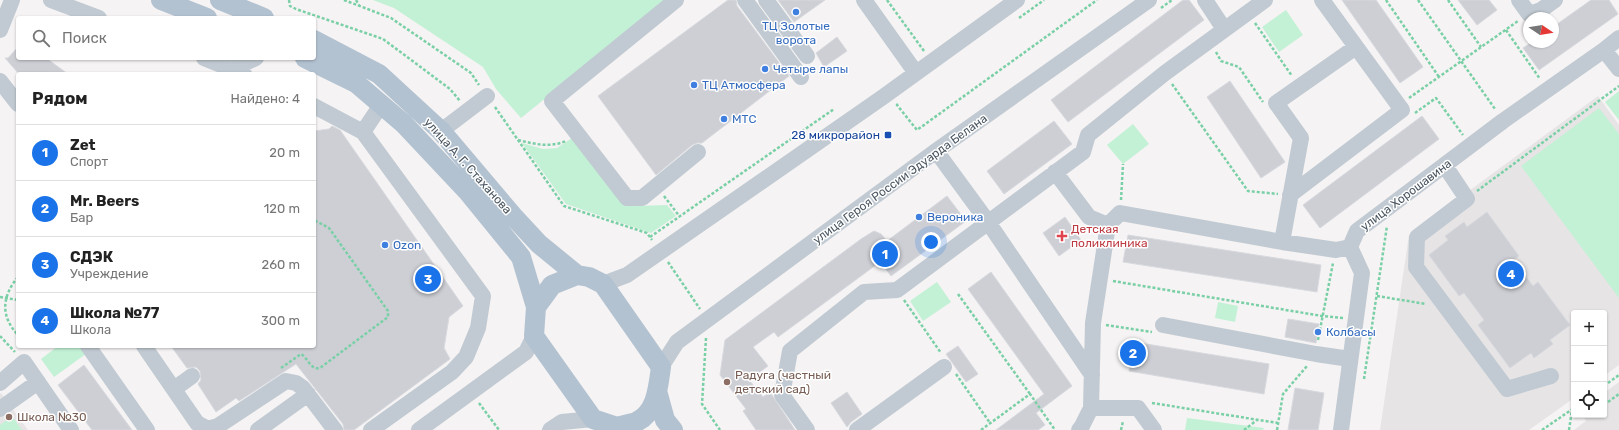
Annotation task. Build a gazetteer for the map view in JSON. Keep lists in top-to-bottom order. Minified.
{"streets":{"main road":["улица А. Г. Стаханова"],"street":["улица Героя России Эдуарда Белана","улица Хорошавина"]},"places":{"other":["ТЦ Золотые ворота","Четыре лапы","ТЦ Атмосфера","МТС","Вероника","Ozon","Колбасы","Радуга (частный детский сад)","Школа №30"],"transit":["28 микрорайон"],"health":["Детская поликлиника"]},"north":"right","page":{"search":"Поиск","heading":["Рядом","Найдено: 4"],"list":[{"mark":"1","name":"Zet","note":"Спорт","value":"20 m"},{"mark":"2","name":"Mr. Beers","note":"Бар","value":"120 m"},{"mark":"3","name":"СДЭК","note":"Учреждение","value":"260 m"},{"mark":"4","name":"Школа №77","note":"Школа","value":"300 m"}],"pins":["1","4","3","2"],"map_buttons":["+","−"]}}
